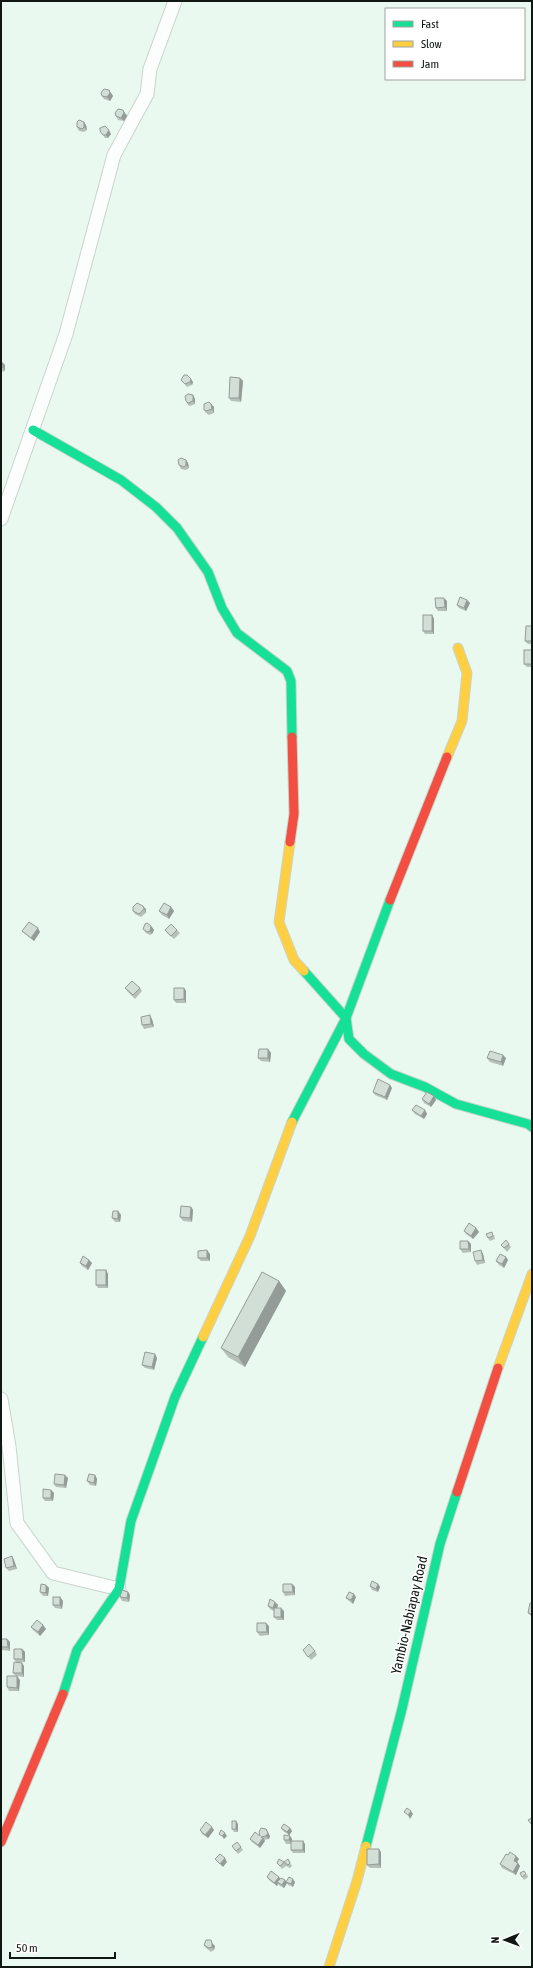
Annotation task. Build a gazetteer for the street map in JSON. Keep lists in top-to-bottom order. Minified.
{"streets":{"street":["Yambio-Nabiapay Road"]},"legend":["Fast","Slow","Jam"],"scale_bar":"50 m","north":"left"}
